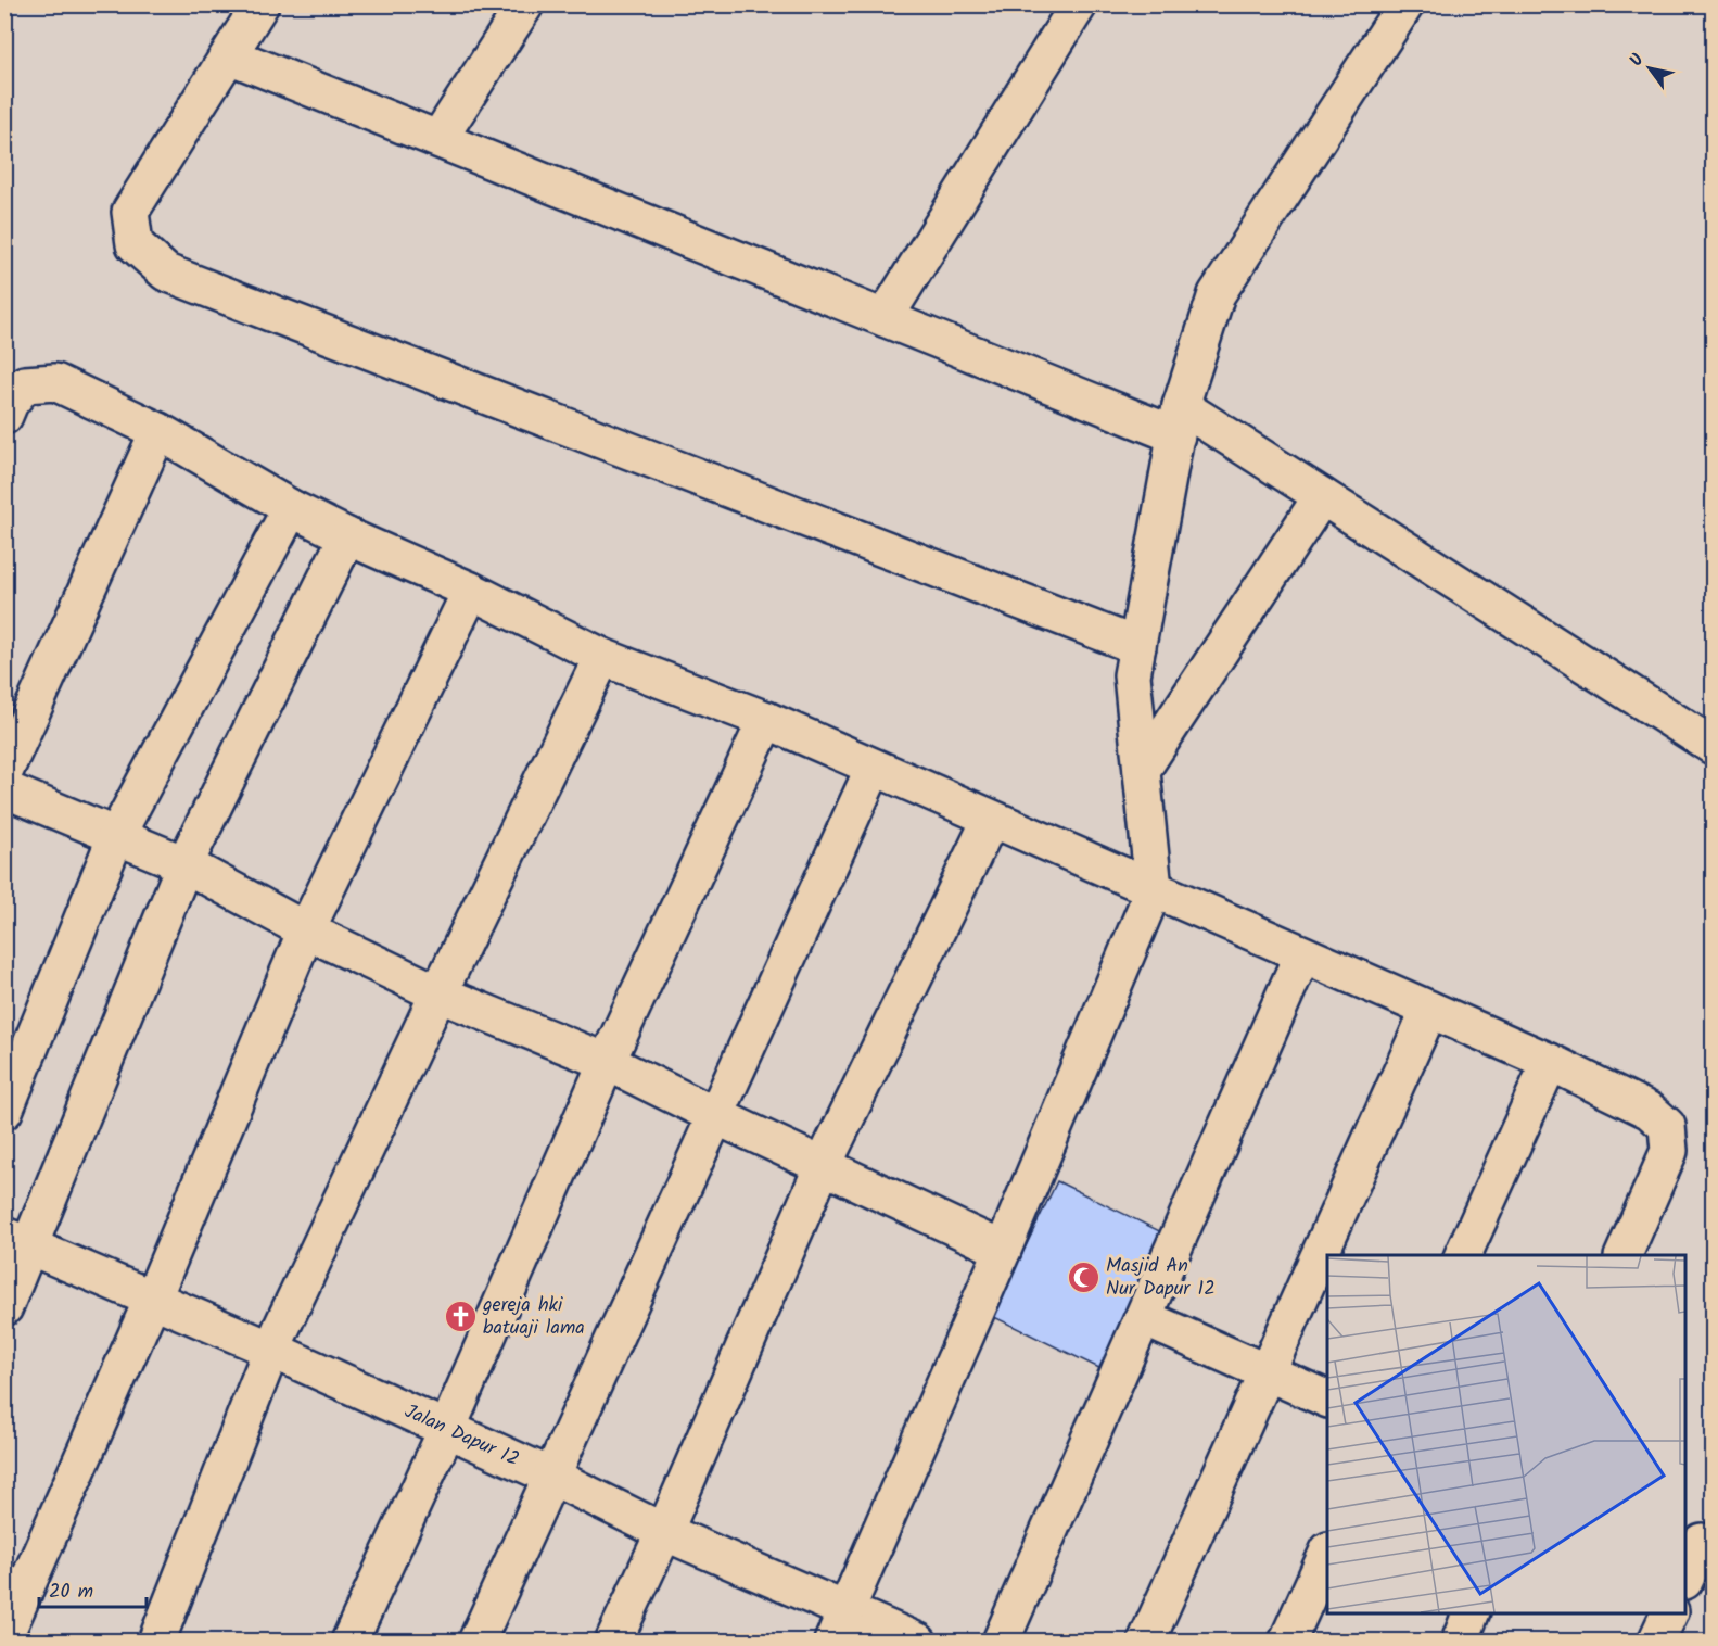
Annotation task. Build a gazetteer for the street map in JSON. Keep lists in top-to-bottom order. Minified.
{"streets":{"street":["Jalan Dapur 12"]},"places":{"mosque":["Masjid An Nur Dapur 12"],"church":["gereja hki batuaji lama"]},"scale_bar":"20 m","north":"top left"}
